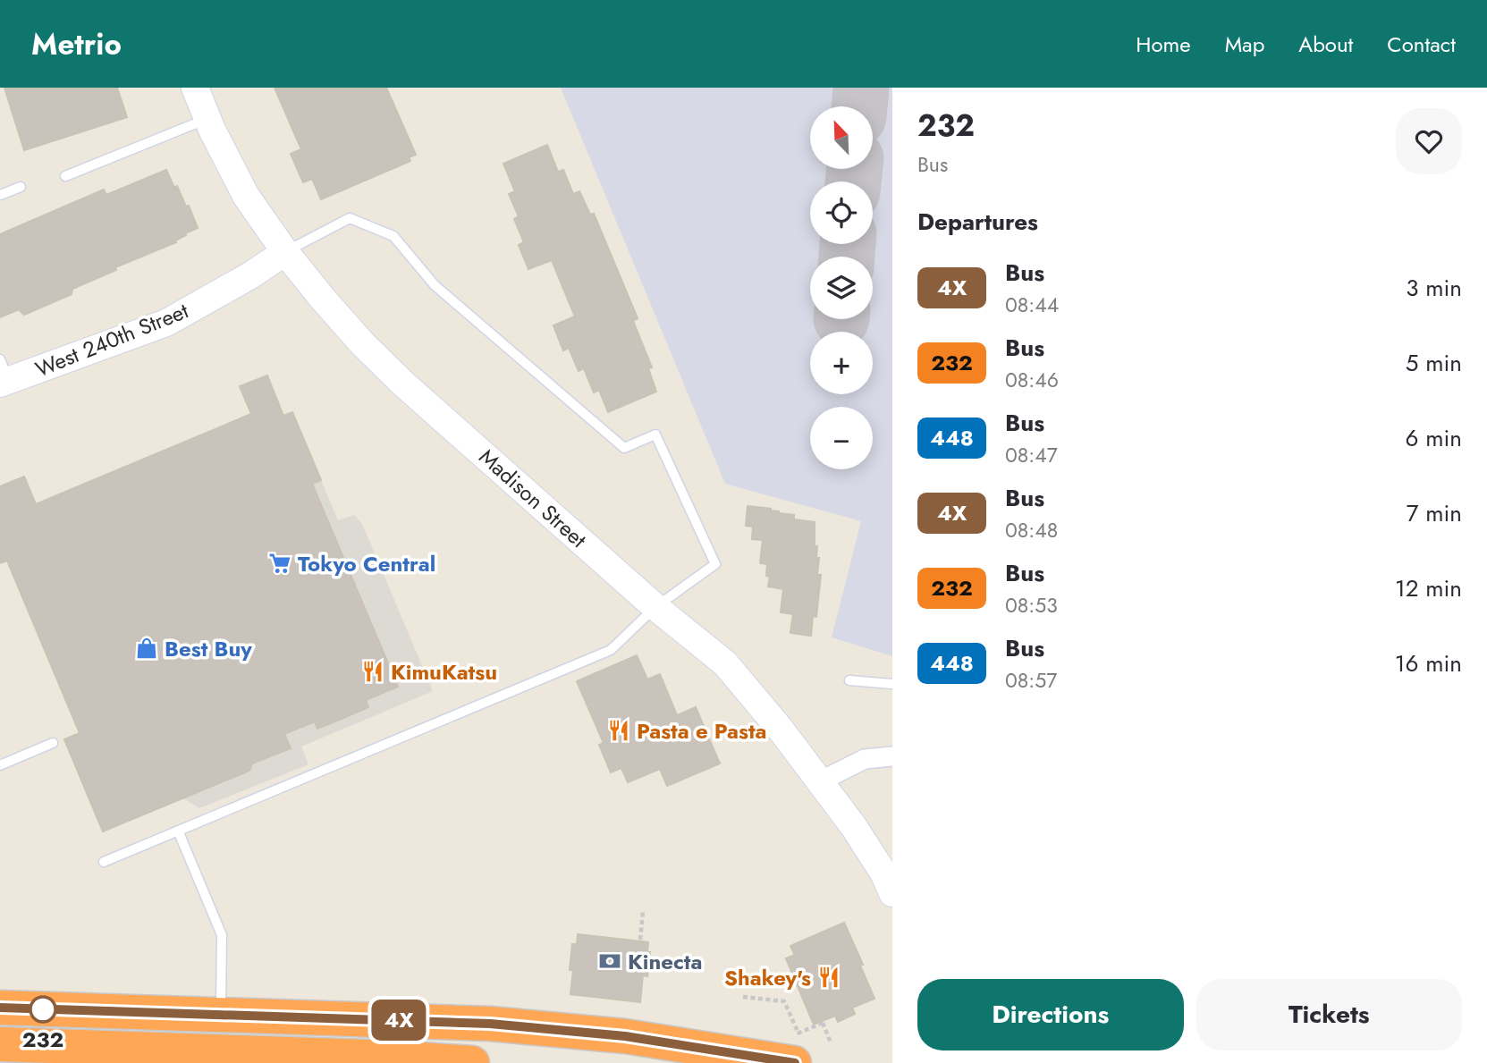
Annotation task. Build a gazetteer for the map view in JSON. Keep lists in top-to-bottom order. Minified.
{"streets":{"main road":["West 240th Street","Madison Street"]},"crossings":[["West 240th Street","Madison Street"]],"places":{"supermarket":["Tokyo Central"],"shop":["Best Buy"],"restaurant":["KimuKatsu","Pasta e Pasta","Shakey's"],"bank":["Kinecta"],"other":["232"]},"lines":["bus line 4X"],"north":"top left","page":{"header":"Metrio","nav":["Home","Map","About","Contact"],"on_map":"4X","heading":[["232","Bus"],"Departures"],"map_buttons":["+","−"],"list":[{"mark":"4X","name":"Bus","note":"08:44","value":"3 min"},{"mark":"232","name":"Bus","note":"08:46","value":"5 min"},{"mark":"448","name":"Bus","note":"08:47","value":"6 min"},{"mark":"4X","name":"Bus","note":"08:48","value":"7 min"},{"mark":"232","name":"Bus","note":"08:53","value":"12 min"},{"mark":"448","name":"Bus","note":"08:57","value":"16 min"}],"buttons":["Directions","Tickets"]}}
